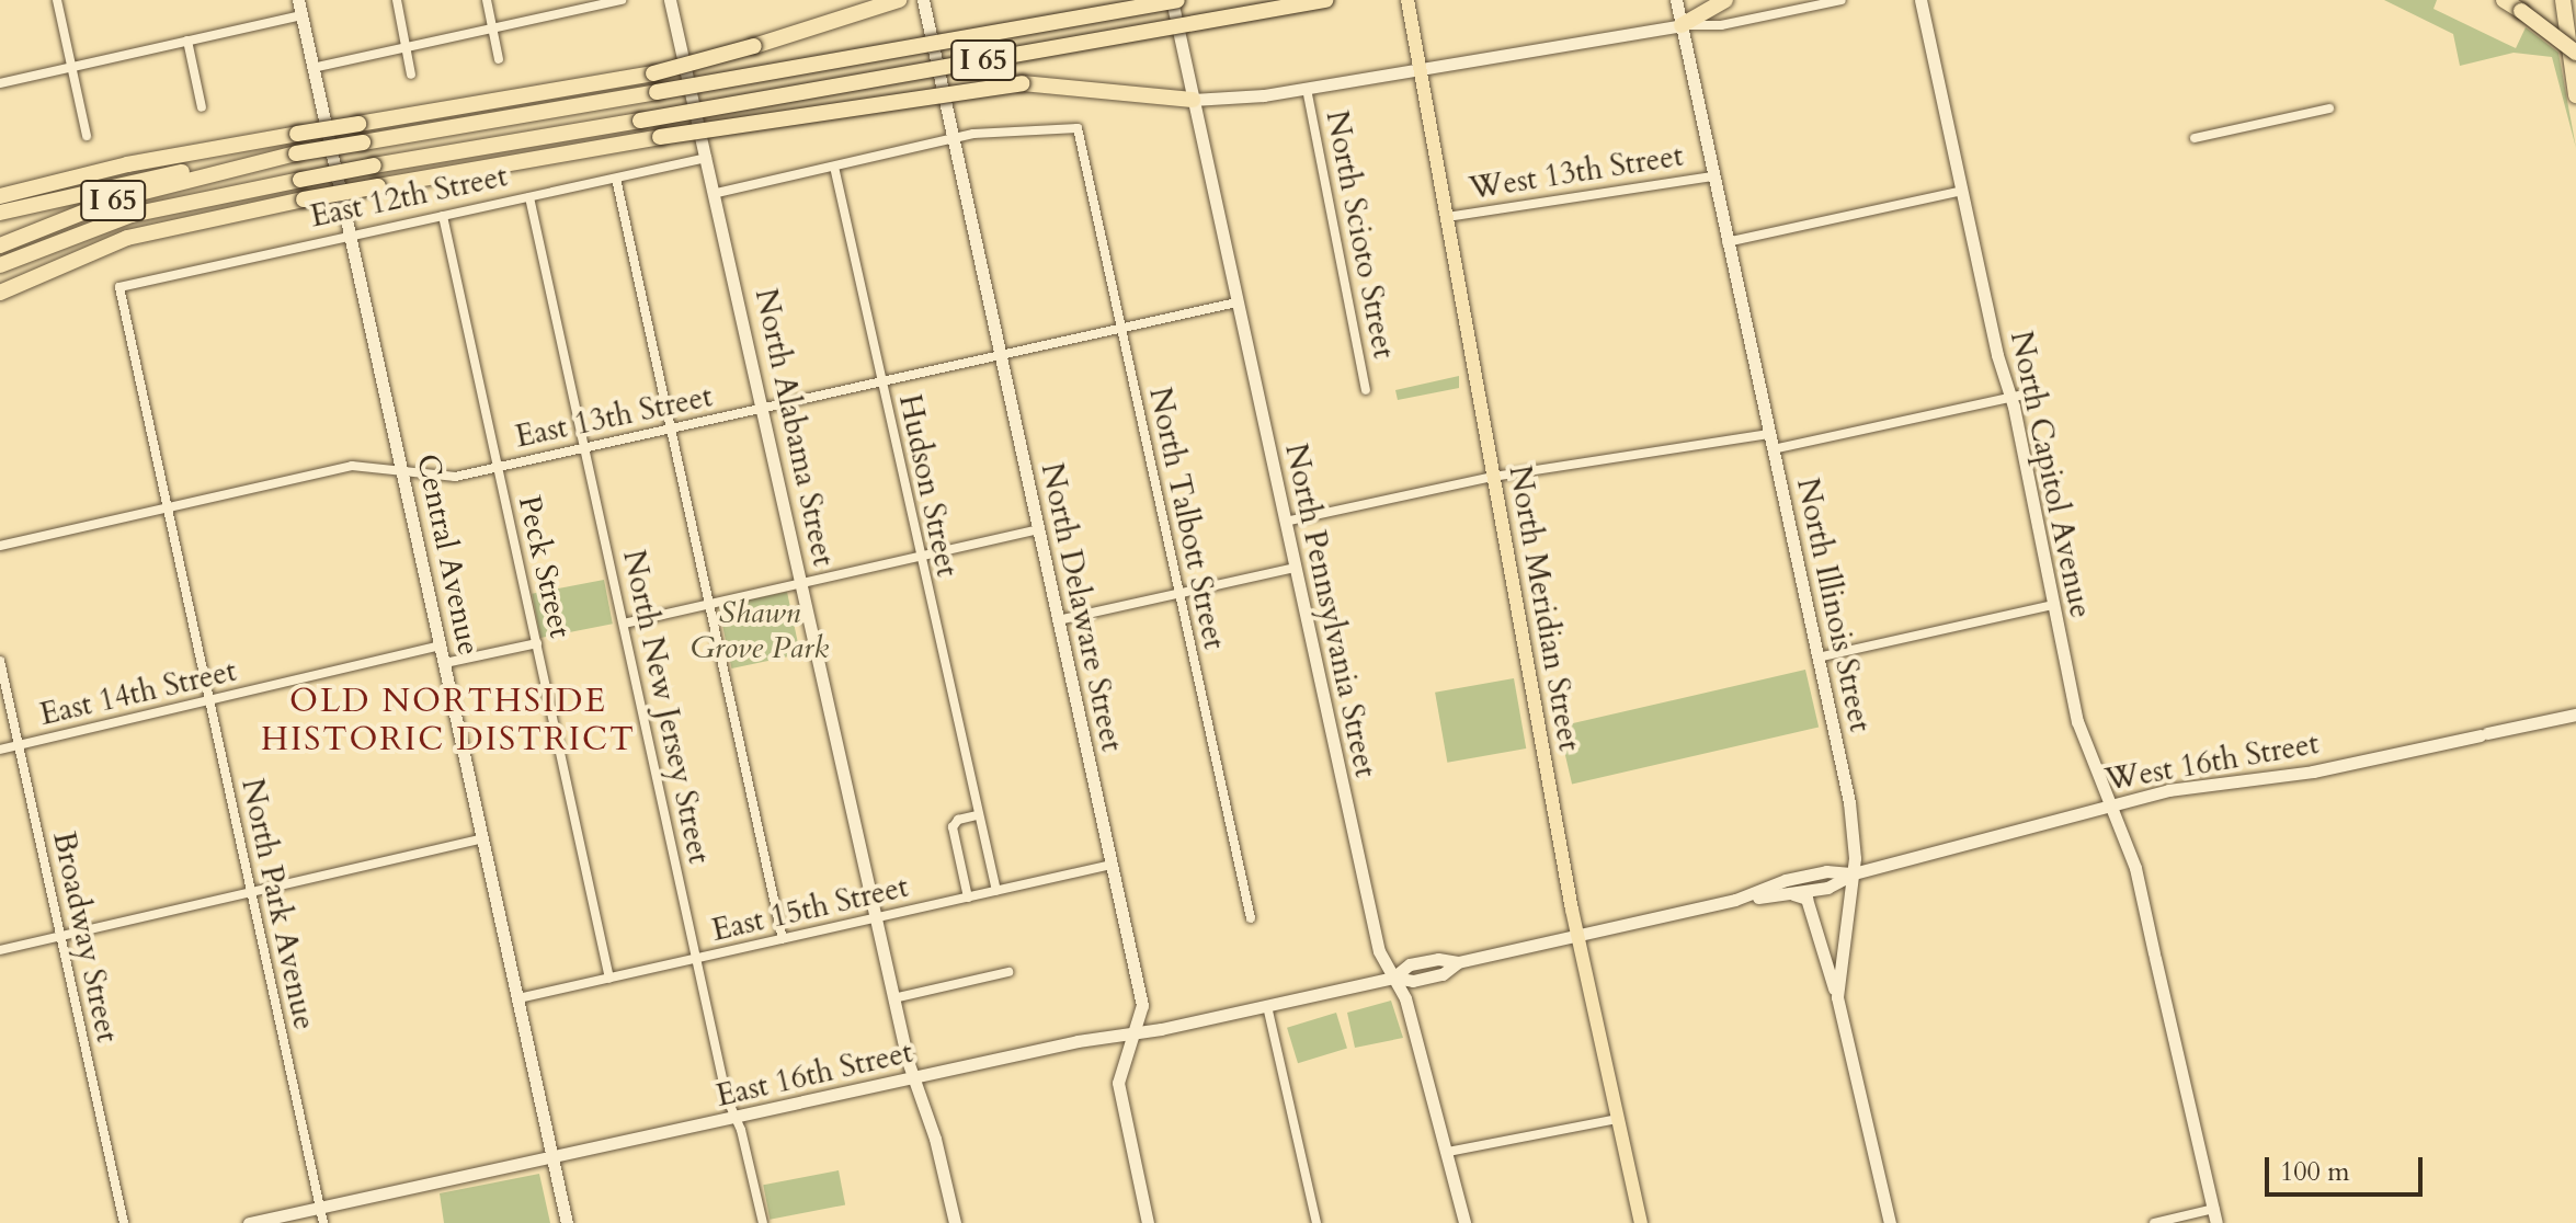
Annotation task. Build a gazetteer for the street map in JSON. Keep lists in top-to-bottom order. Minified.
{"streets":{"highway":["I 65"],"main road":["North Alabama Street","North Capitol Avenue","Central Avenue","North Illinois Street","North Delaware Street","North Meridian Street","North Pennsylvania Street","West 16th Street","East 16th Street"],"street":["West 13th Street","East 12th Street","North Scioto Street","East 13th Street","Hudson Street","North Talbott Street","Peck Street","East 14th Street","North New Jersey Street","North Park Avenue","East 15th Street","Broadway Street"]},"crossings":[["I 65","North Pennsylvania Street"],["West 13th Street","North Illinois Street"],["West 13th Street","North Meridian Street"],["East 12th Street","North Alabama Street"],["East 12th Street","Central Avenue"],["East 12th Street","Peck Street"],["East 12th Street","North New Jersey Street"],["East 12th Street","North Park Avenue"],["East 13th Street","North Alabama Street"],["East 13th Street","Hudson Street"],["East 13th Street","North Talbott Street"],["East 13th Street","Central Avenue"],["East 13th Street","Peck Street"],["East 13th Street","North Delaware Street"],["East 13th Street","North Pennsylvania Street"],["East 13th Street","North New Jersey Street"],["East 13th Street","North Park Avenue"],["North Alabama Street","East 15th Street"],["North Alabama Street","East 16th Street"],["North Capitol Avenue","West 16th Street"],["Hudson Street","East 15th Street"],["North Talbott Street","North Delaware Street"],["Central Avenue","East 14th Street"],["Central Avenue","East 15th Street"],["Central Avenue","East 16th Street"],["Peck Street","East 15th Street"],["North Illinois Street","West 16th Street"],["North Delaware Street","East 15th Street"],["North Delaware Street","East 16th Street"],["North Meridian Street","West 16th Street"],["North Meridian Street","East 16th Street"],["North Pennsylvania Street","East 16th Street"],["East 14th Street","North Park Avenue"],["East 14th Street","Broadway Street"],["North New Jersey Street","East 15th Street"],["North New Jersey Street","East 16th Street"],["West 16th Street","East 16th Street"],["North Park Avenue","East 16th Street"]],"districts":["OLD NORTHSIDE HISTORIC DISTRICT"],"parks":["Shawn Grove Park"],"scale_bar":"100 m"}
